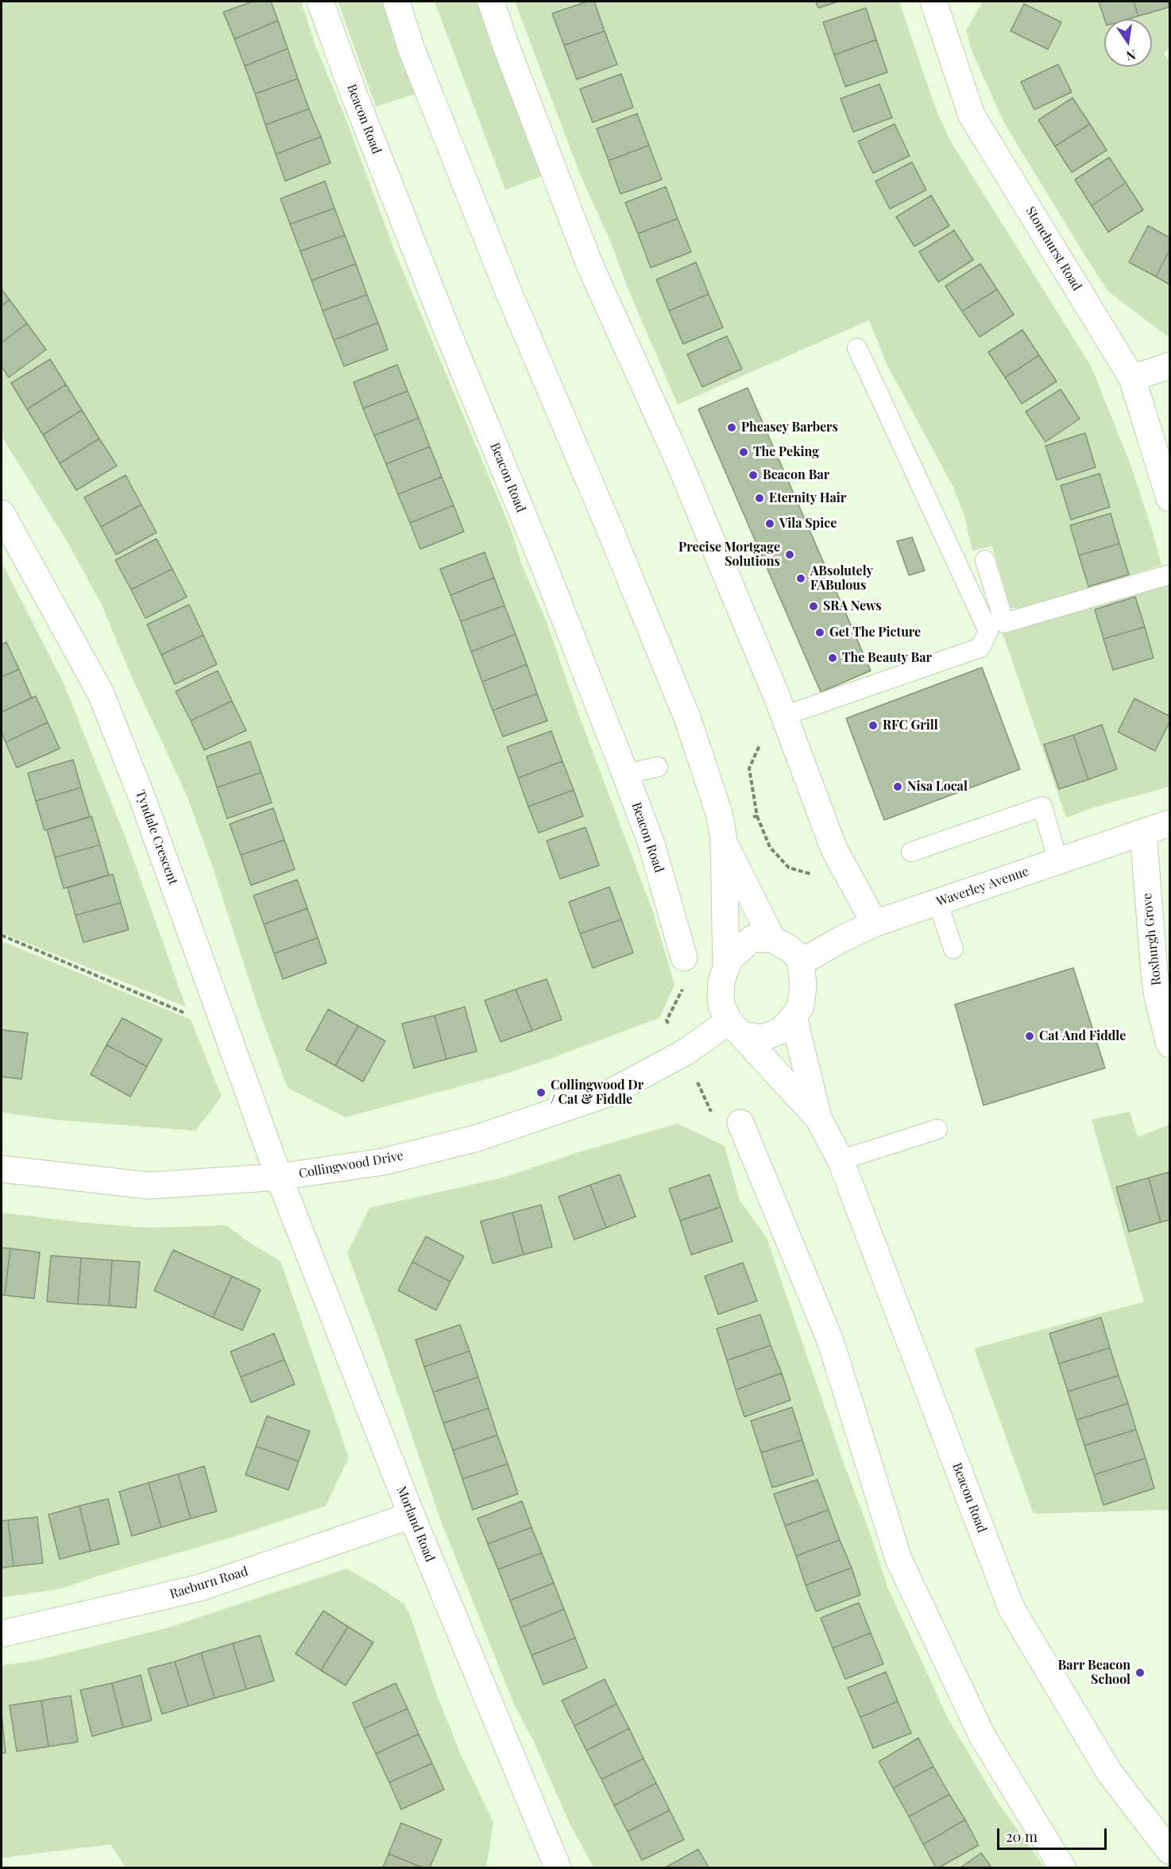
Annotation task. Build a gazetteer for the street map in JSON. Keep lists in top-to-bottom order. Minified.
{"streets":{"street":["Beacon Road","Stonehurst Road","Tyndale Crescent","Waverley Avenue","Roxburgh Grove","Collingwood Drive","Morland Road","Raeburn Road"]},"crossings":[["Beacon Road","Waverley Avenue"],["Beacon Road","Collingwood Drive"],["Tyndale Crescent","Collingwood Drive"],["Tyndale Crescent","Morland Road"],["Waverley Avenue","Roxburgh Grove"],["Waverley Avenue","Collingwood Drive"],["Collingwood Drive","Morland Road"],["Morland Road","Raeburn Road"]],"places":["Pheasey Barbers","The Peking","Beacon Bar","Eternity Hair","Vila Spice","Precise Mortgage Solutions","ABsolutely FABulous","SRA News","Get The Picture","The Beauty Bar","RFC Grill","Nisa Local","Cat And Fiddle","Collingwood Dr / Cat & Fiddle","Barr Beacon School"],"scale_bar":"20 m","north":"bottom"}
